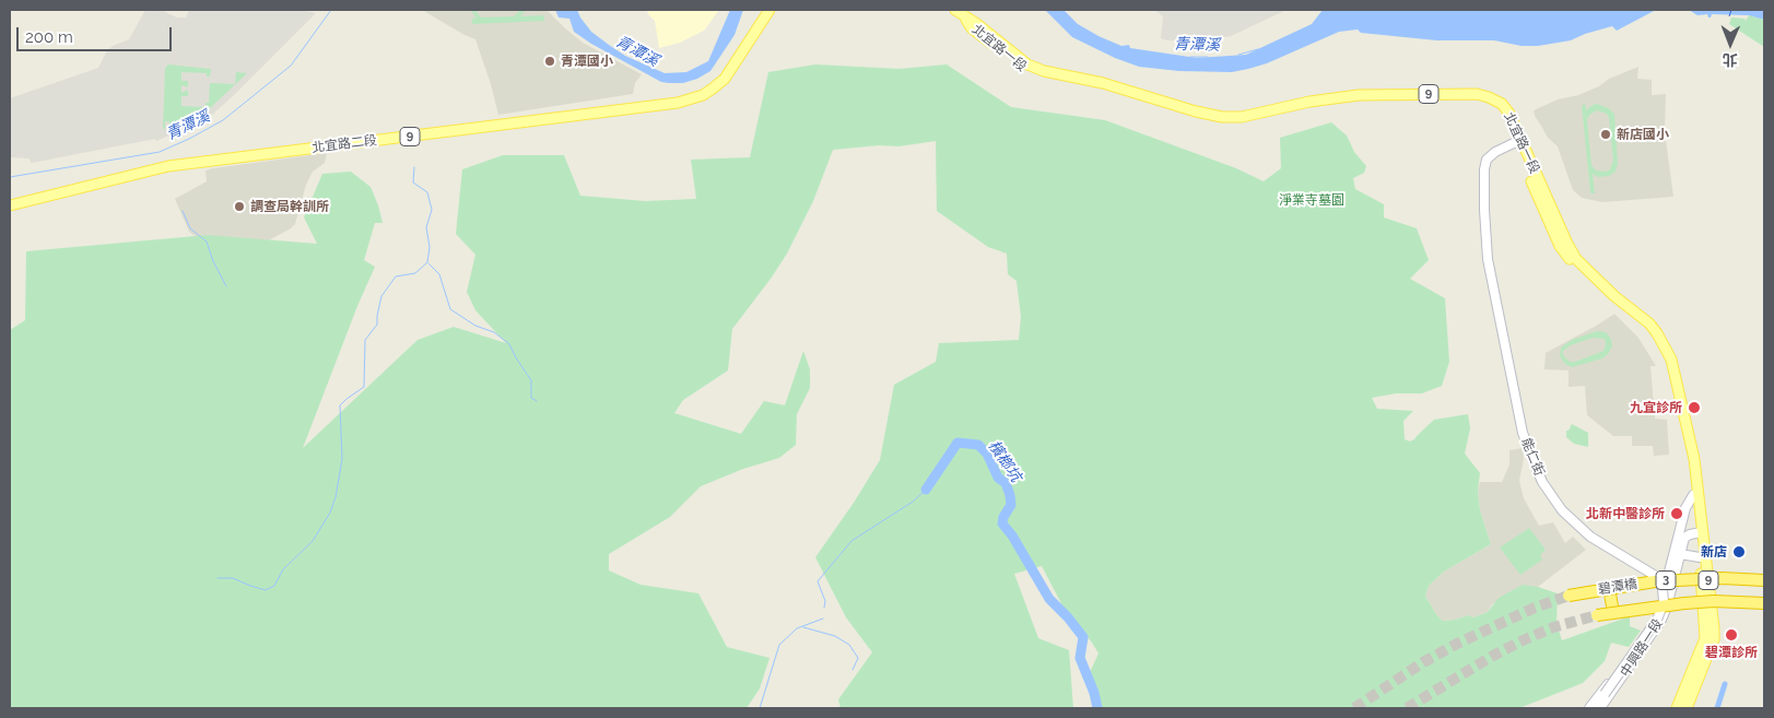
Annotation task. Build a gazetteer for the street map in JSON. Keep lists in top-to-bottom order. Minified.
{"streets":{"highway":["3","碧潭橋"],"main road":["北宜路一段","9","北宜路二段"],"street":["能仁街","中興路一段"]},"crossings":[["北宜路一段","9"],["北宜路一段","能仁街"],["北宜路一段","中興路一段"]],"water":["青潭溪","檳榔坑"],"parks":["淨業寺墓園"],"places":["青潭國小","新店國小","調查局幹訓所","九宜診所","北新中醫診所","新店","碧潭診所"],"scale_bar":"200 m","north":"bottom"}
